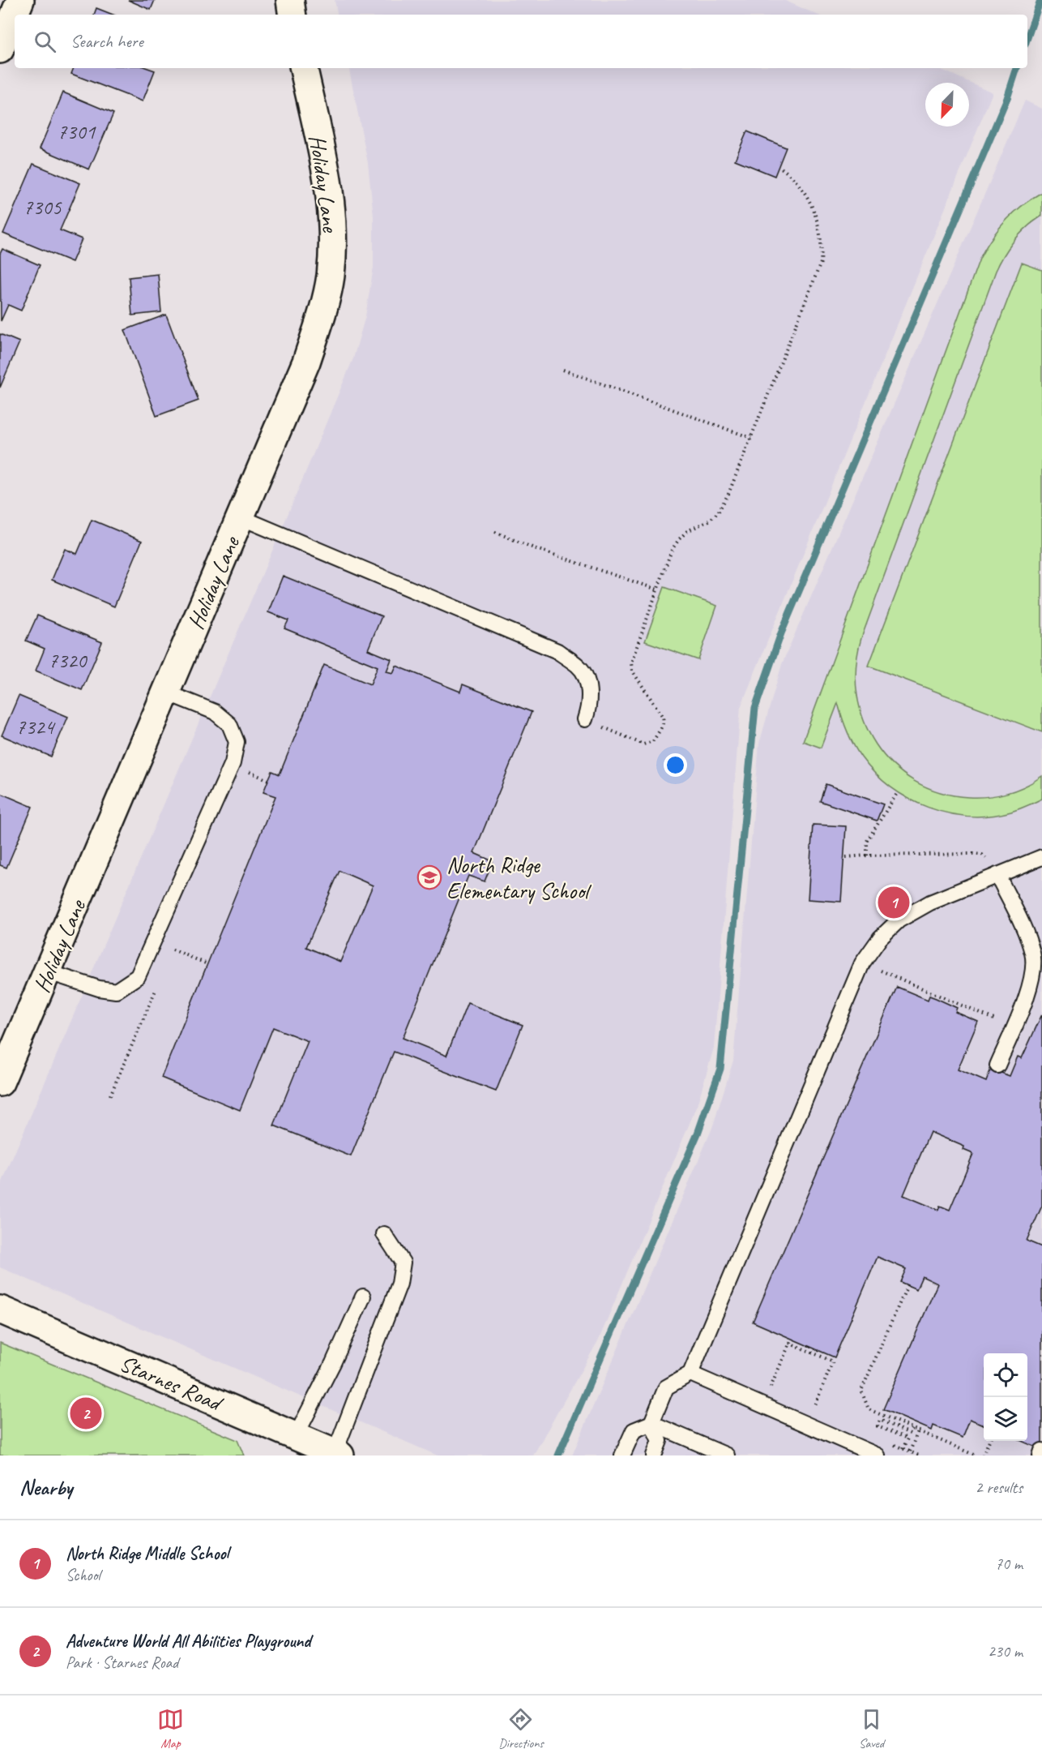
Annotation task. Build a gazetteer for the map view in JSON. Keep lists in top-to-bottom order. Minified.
{"streets":{"street":["Holiday Lane","Starnes Road"]},"places":{"school or university":["North Ridge Elementary School"]},"house_numbers":["7301","7305","7320","7324"],"north":"bottom left","page":{"search":"Search here","pins":["1","2"],"heading":["Nearby","2 results"],"list":[{"mark":"1","name":"North Ridge Middle School","note":"School","value":"70 m"},{"mark":"2","name":"Adventure World All Abilities Playground","note":"Park · Starnes Road","value":"230 m"}],"nav":["Map","Directions","Saved"]}}
